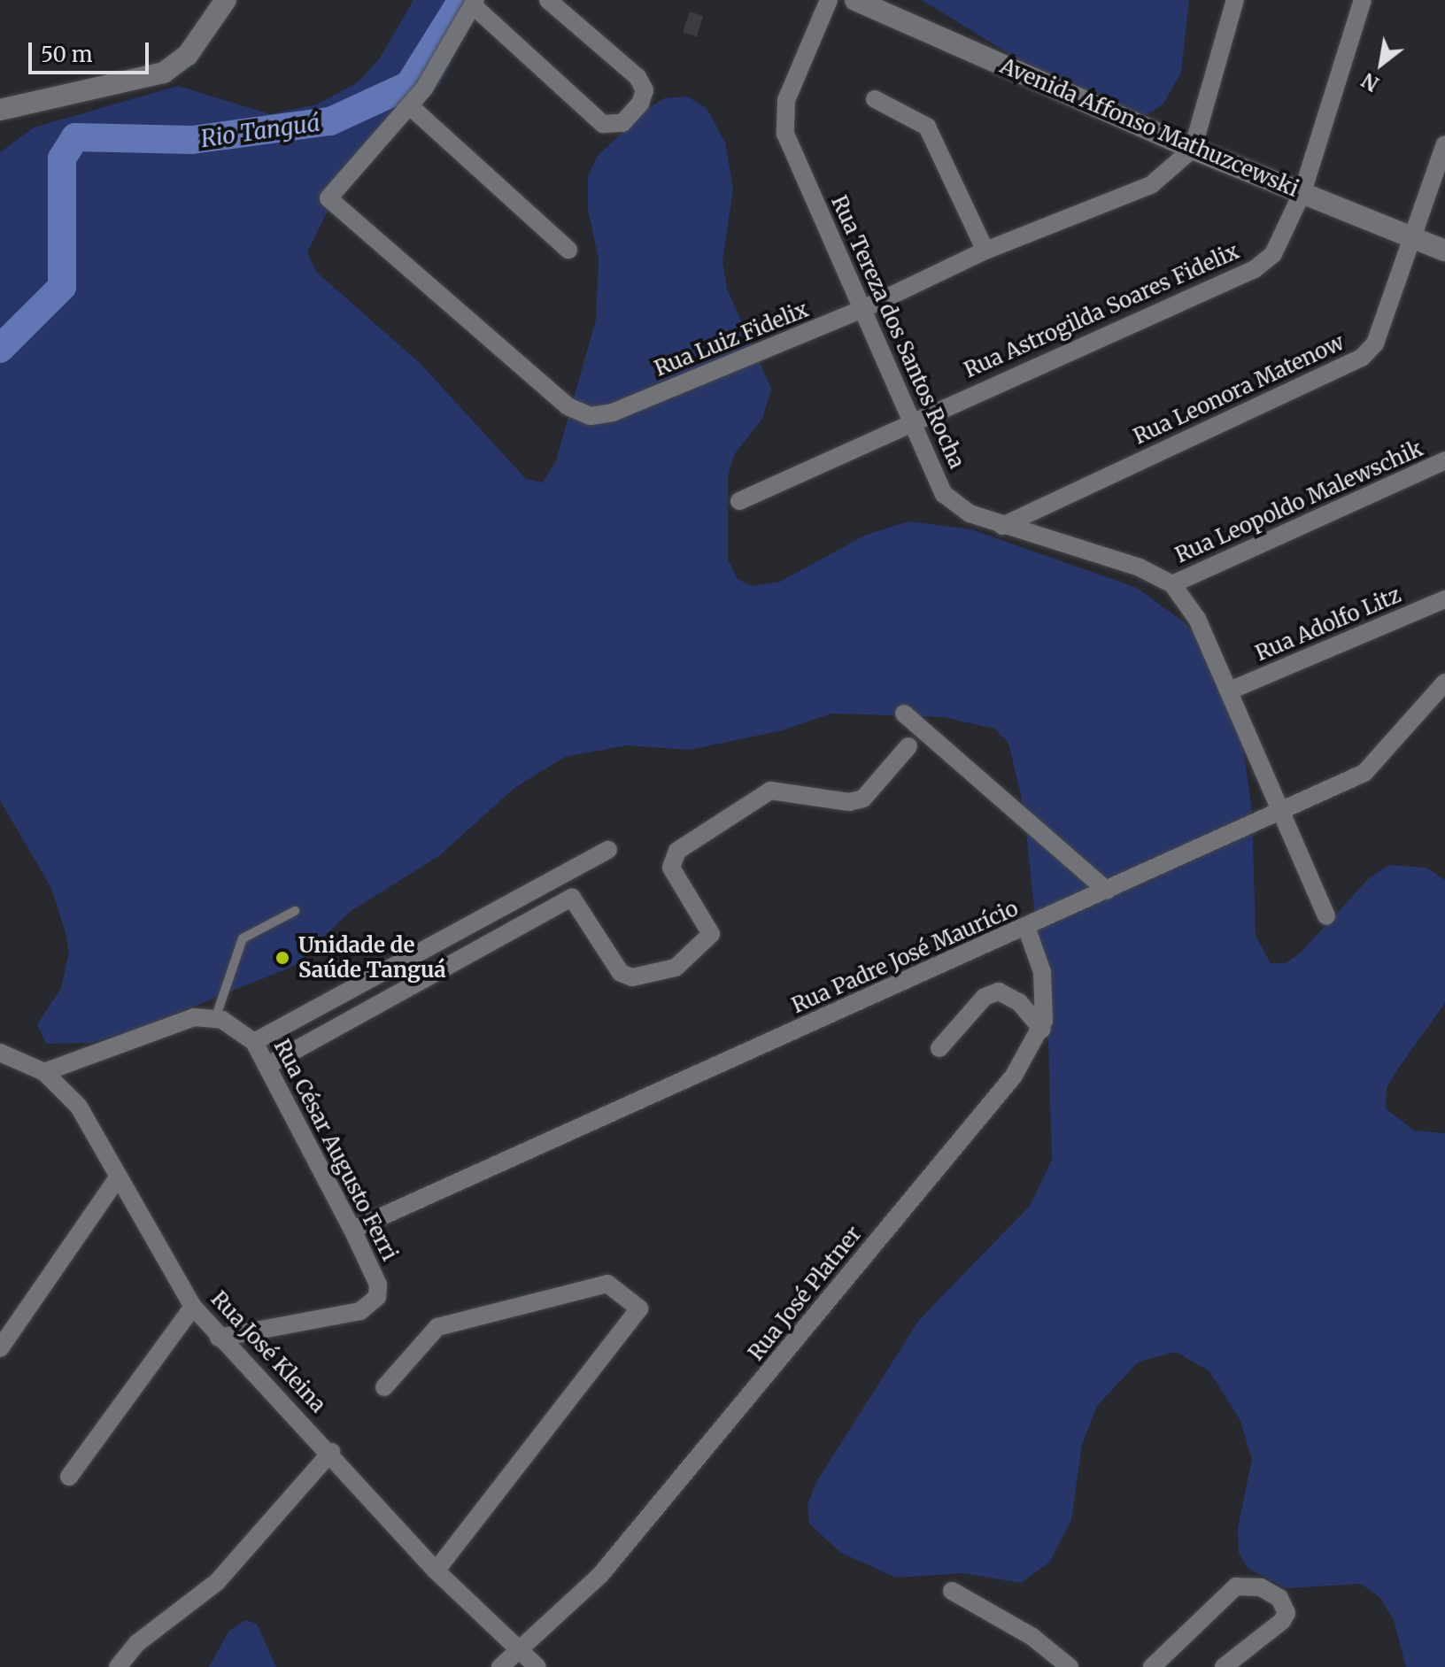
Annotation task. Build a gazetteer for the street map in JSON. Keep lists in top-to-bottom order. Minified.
{"streets":{"street":["Avenida Affonso Mathuzcewski","Rua Astrogilda Soares Fidelix","Rua Tereza dos Santos Rocha","Rua Luiz Fidelix","Rua Leonora Matenow","Rua Leopoldo Malewschik","Rua Adolfo Litz","Rua Padre José Maurício","Rua César Augusto Ferri","Rua José Platner","Rua José Kleina"]},"crossings":[["Avenida Affonso Mathuzcewski","Rua Astrogilda Soares Fidelix"],["Avenida Affonso Mathuzcewski","Rua Luiz Fidelix"],["Avenida Affonso Mathuzcewski","Rua Leonora Matenow"],["Rua Astrogilda Soares Fidelix","Rua Tereza dos Santos Rocha"],["Rua Tereza dos Santos Rocha","Rua Luiz Fidelix"],["Rua Tereza dos Santos Rocha","Rua Leonora Matenow"],["Rua Tereza dos Santos Rocha","Rua Leopoldo Malewschik"],["Rua Tereza dos Santos Rocha","Rua Adolfo Litz"],["Rua Tereza dos Santos Rocha","Rua Padre José Maurício"],["Rua Padre José Maurício","Rua César Augusto Ferri"],["Rua César Augusto Ferri","Rua José Kleina"],["Rua José Platner","Rua José Kleina"]],"water":["Rio Tanguá"],"places":["Unidade de Saúde Tanguá"],"scale_bar":"50 m","north":"bottom left"}
